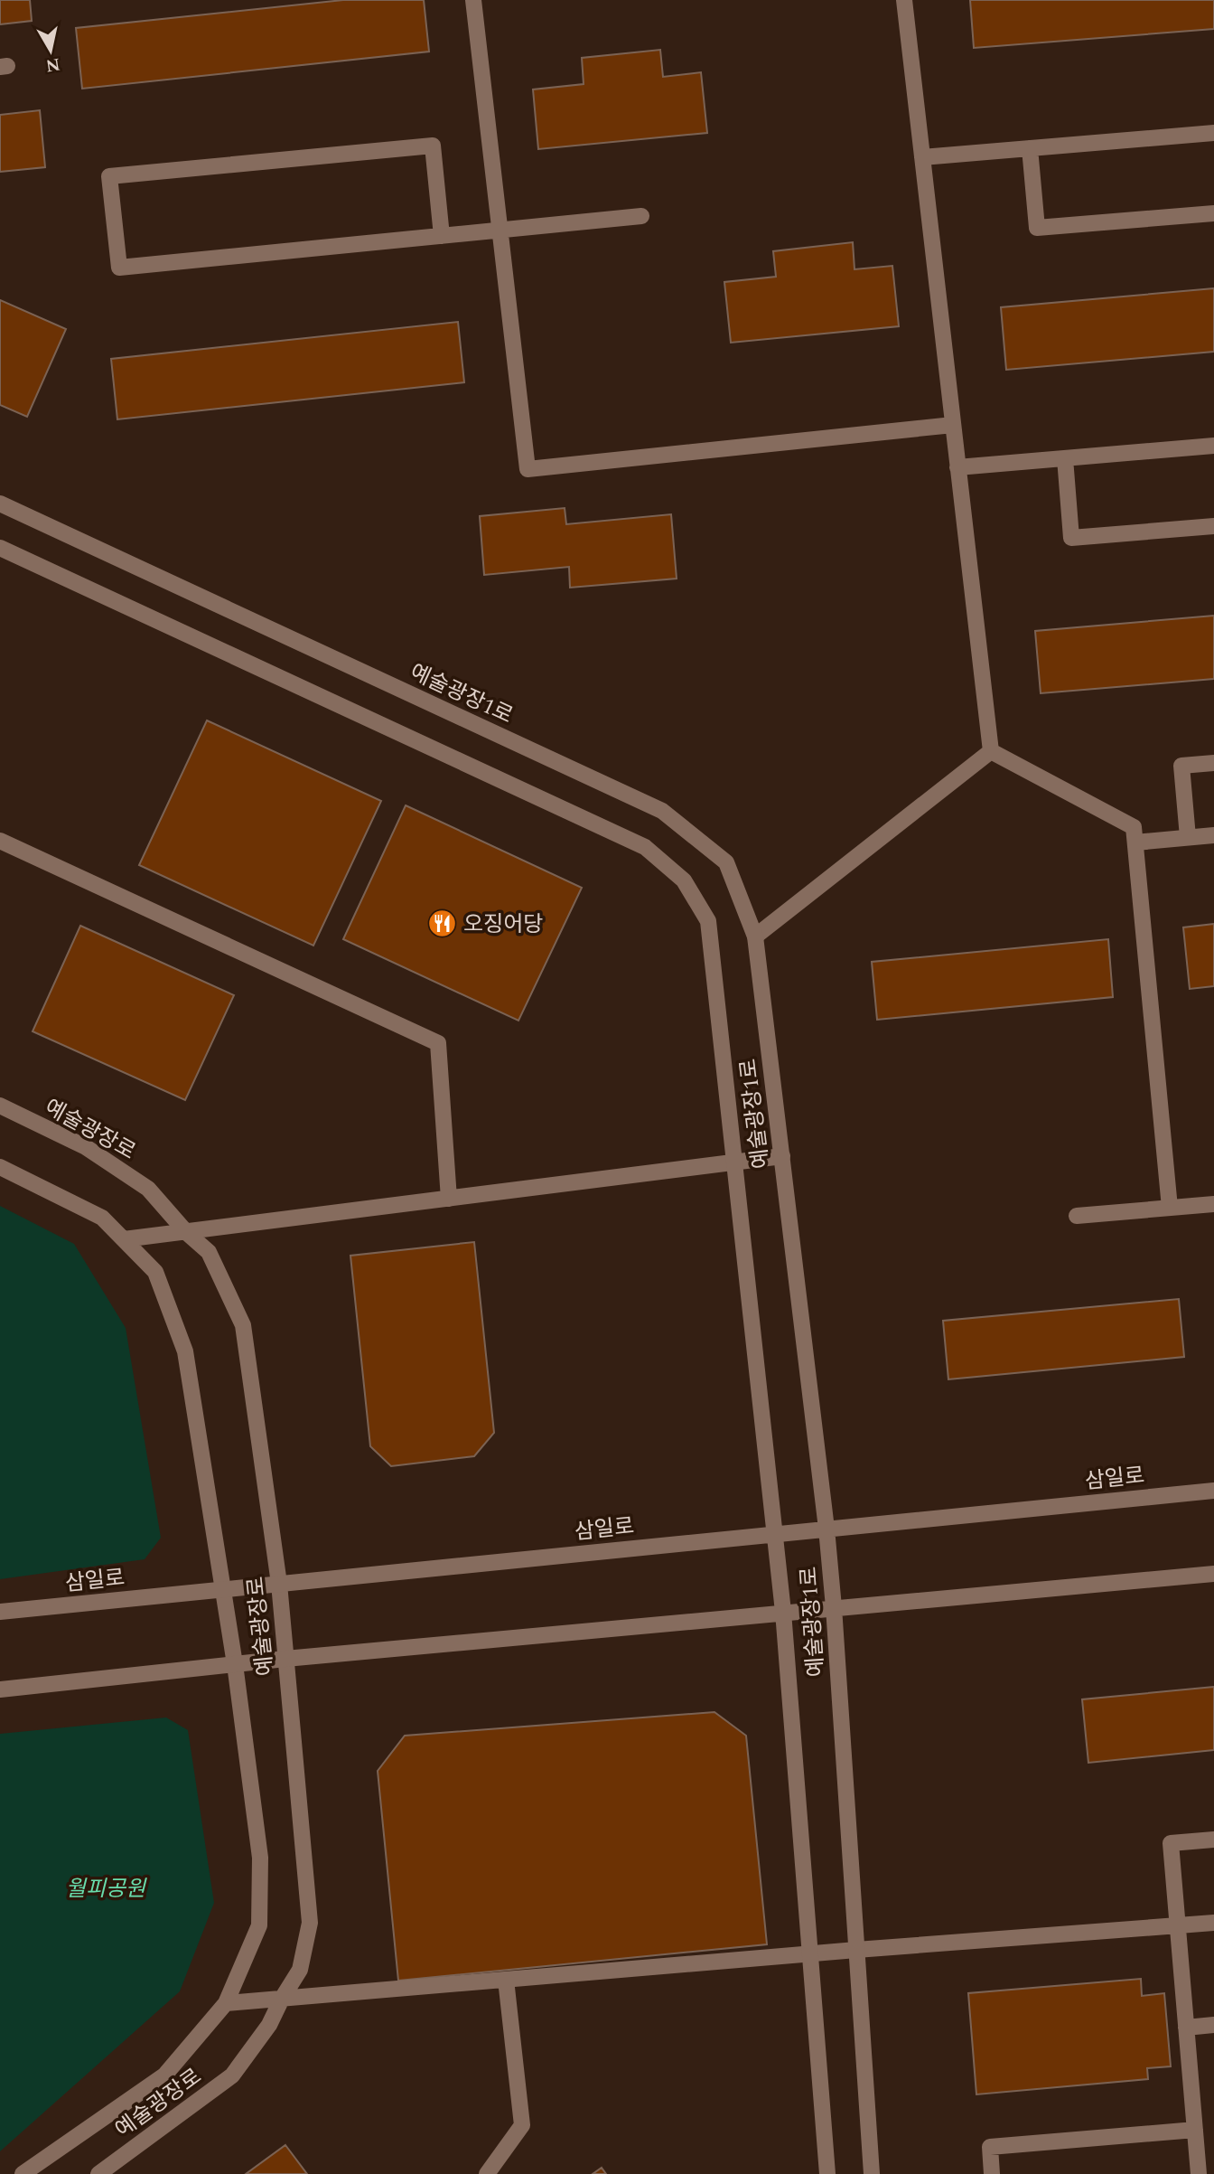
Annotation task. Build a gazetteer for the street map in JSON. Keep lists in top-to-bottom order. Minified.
{"streets":{"street":["예술광장1로","예술광장로","삼일로"]},"crossings":[["예술광장1로","삼일로"],["예술광장로","삼일로"]],"parks":["월피공원"],"places":{"restaurant":["오징어당"]},"north":"bottom"}
